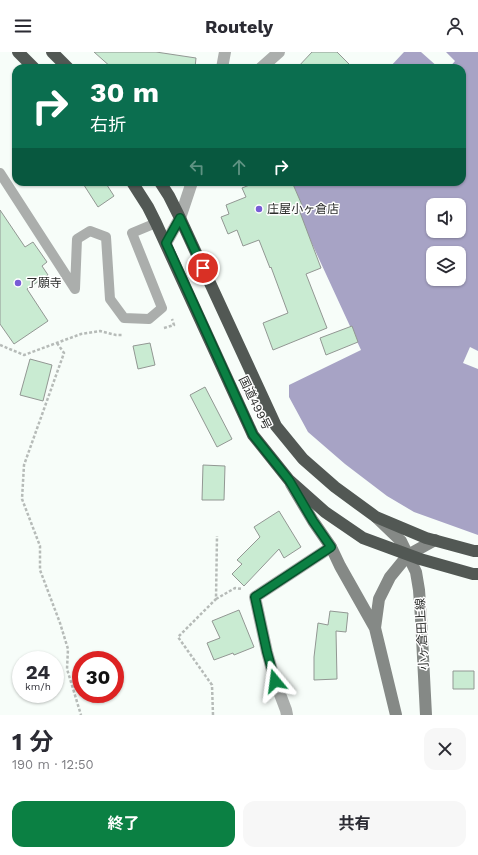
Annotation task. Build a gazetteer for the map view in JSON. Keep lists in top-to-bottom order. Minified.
{"streets":{"highway":["国道499号"],"main road":["小ヶ倉田上線"]},"crossings":[["国道499号","小ヶ倉田上線"]],"places":["庄屋小ヶ倉店","了願寺"],"page":{"header":"Routely","turn":["30 m","右折"],"speed":"24 km/h","limit":"30","heading":["1 分","190 m · 12:50"],"buttons":["終了","共有"]}}
